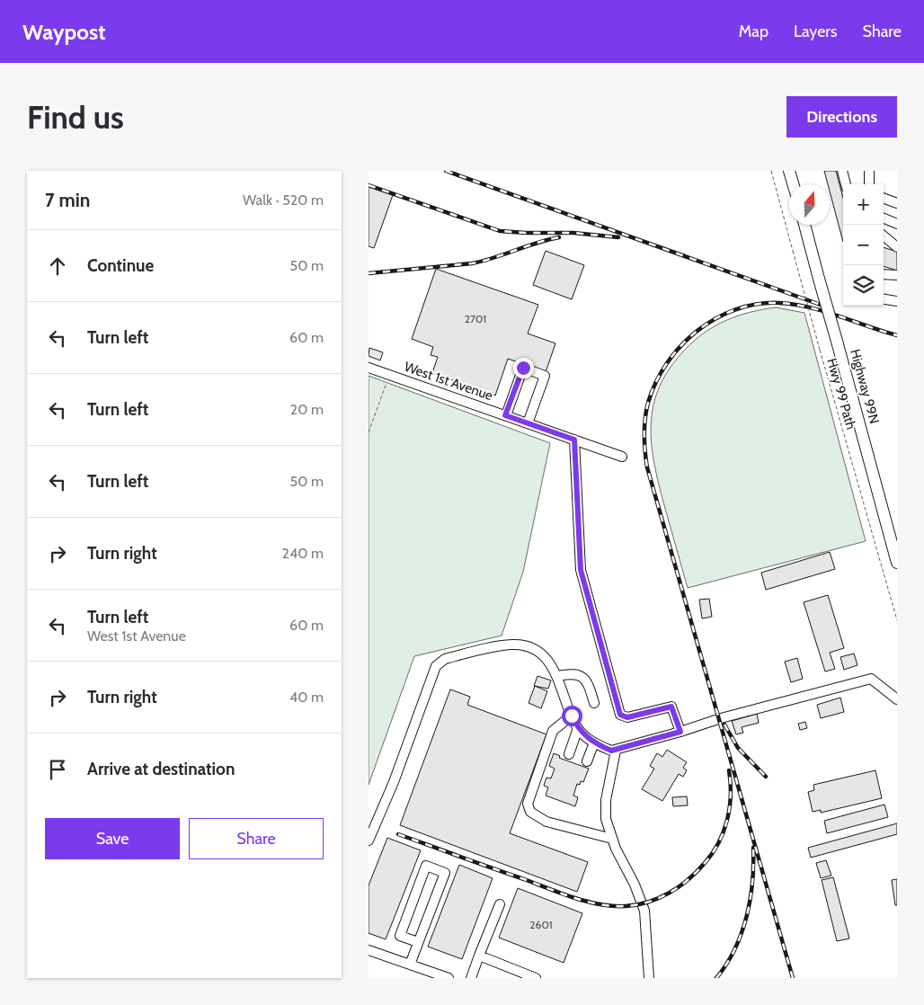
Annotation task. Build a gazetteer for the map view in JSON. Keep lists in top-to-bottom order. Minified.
{"streets":{"main road":["Highway 99N"],"street":["West 1st Avenue"],"path":["Hwy 99 Path"]},"house_numbers":["2701","2601"],"north":"top","page":{"header":"Waypost","nav":["Map","Layers","Share"],"buttons":["Directions",["Save","Share"]],"title":"Find us","heading":["7 min","Walk · 520 m"],"map_buttons":["+","−"],"list":[["Continue","50 m"],["Turn left","60 m"],["Turn left","20 m"],["Turn left","50 m"],["Turn right","240 m"],["Turn left","West 1st Avenue","60 m"],["Turn right","40 m"],"Arrive at destination"]}}
